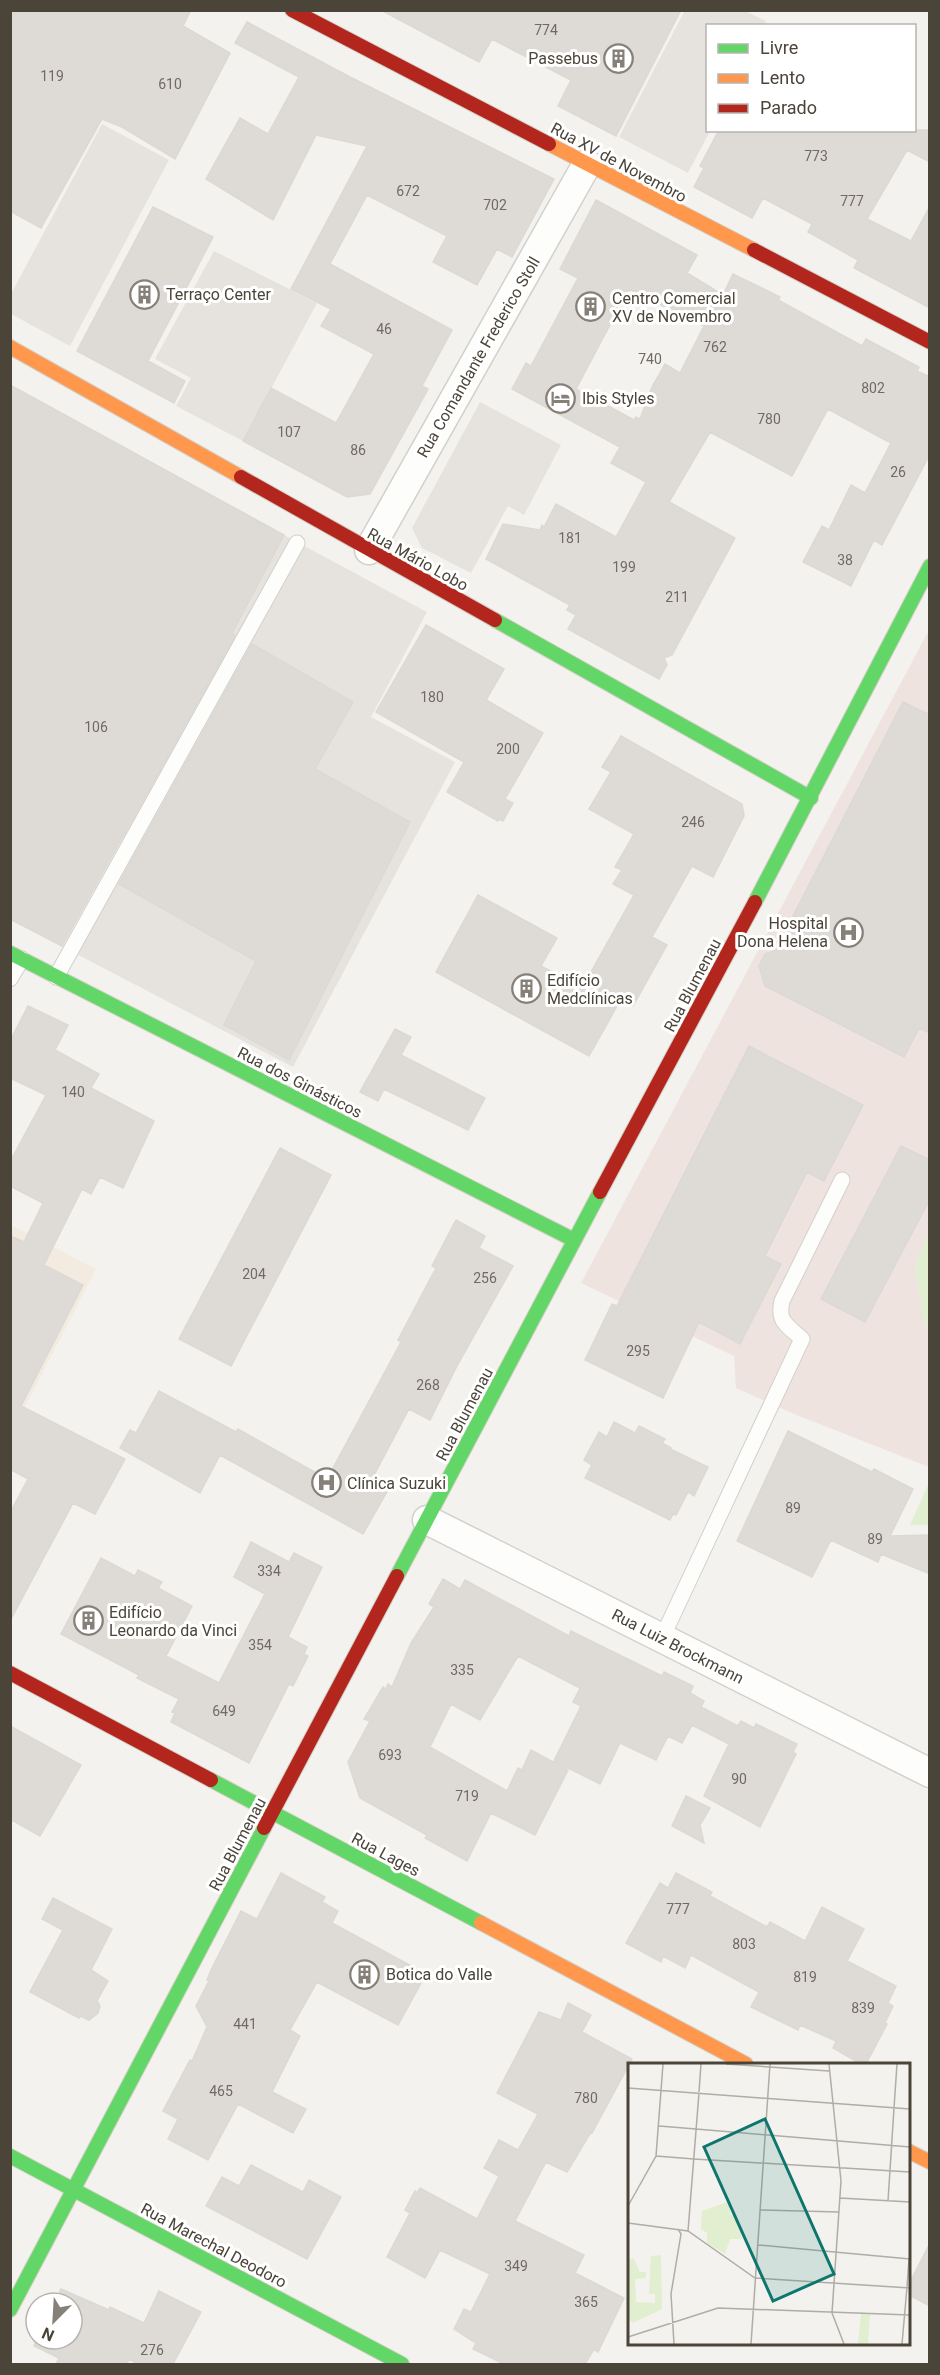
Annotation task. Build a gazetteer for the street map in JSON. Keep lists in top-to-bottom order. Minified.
{"streets":{"main road":["Rua XV de Novembro","Rua Mário Lobo","Rua Blumenau","Rua dos Ginásticos","Rua Lages","Rua Marechal Deodoro"],"street":["Rua Comandante Frederico Stoll","Rua Luiz Brockmann"]},"crossings":[["Rua XV de Novembro","Rua Comandante Frederico Stoll"],["Rua Comandante Frederico Stoll","Rua Mário Lobo"],["Rua Mário Lobo","Rua Blumenau"],["Rua Blumenau","Rua dos Ginásticos"],["Rua Blumenau","Rua Luiz Brockmann"],["Rua Blumenau","Rua Lages"],["Rua Blumenau","Rua Marechal Deodoro"]],"places":{"building":["Passebus","Terraço Center","Centro Comercial XV de Novembro","Edifício Medclínicas","Edifício Leonardo da Vinci","Botica do Valle"],"hotel":["Ibis Styles"],"hospital":["Hospital Dona Helena","Clínica Suzuki"]},"house_numbers":["774","119","610","773","672","777","702","46","762","740","802","780","107","86","26","181","38","199","211","180","106","200","246","140","204","256","295","268","89","89","334","354","335","649","693","90","719","777","803","819","839","441","465","780","349","365","276"],"legend":["Livre","Lento","Parado"],"north":"bottom left"}
